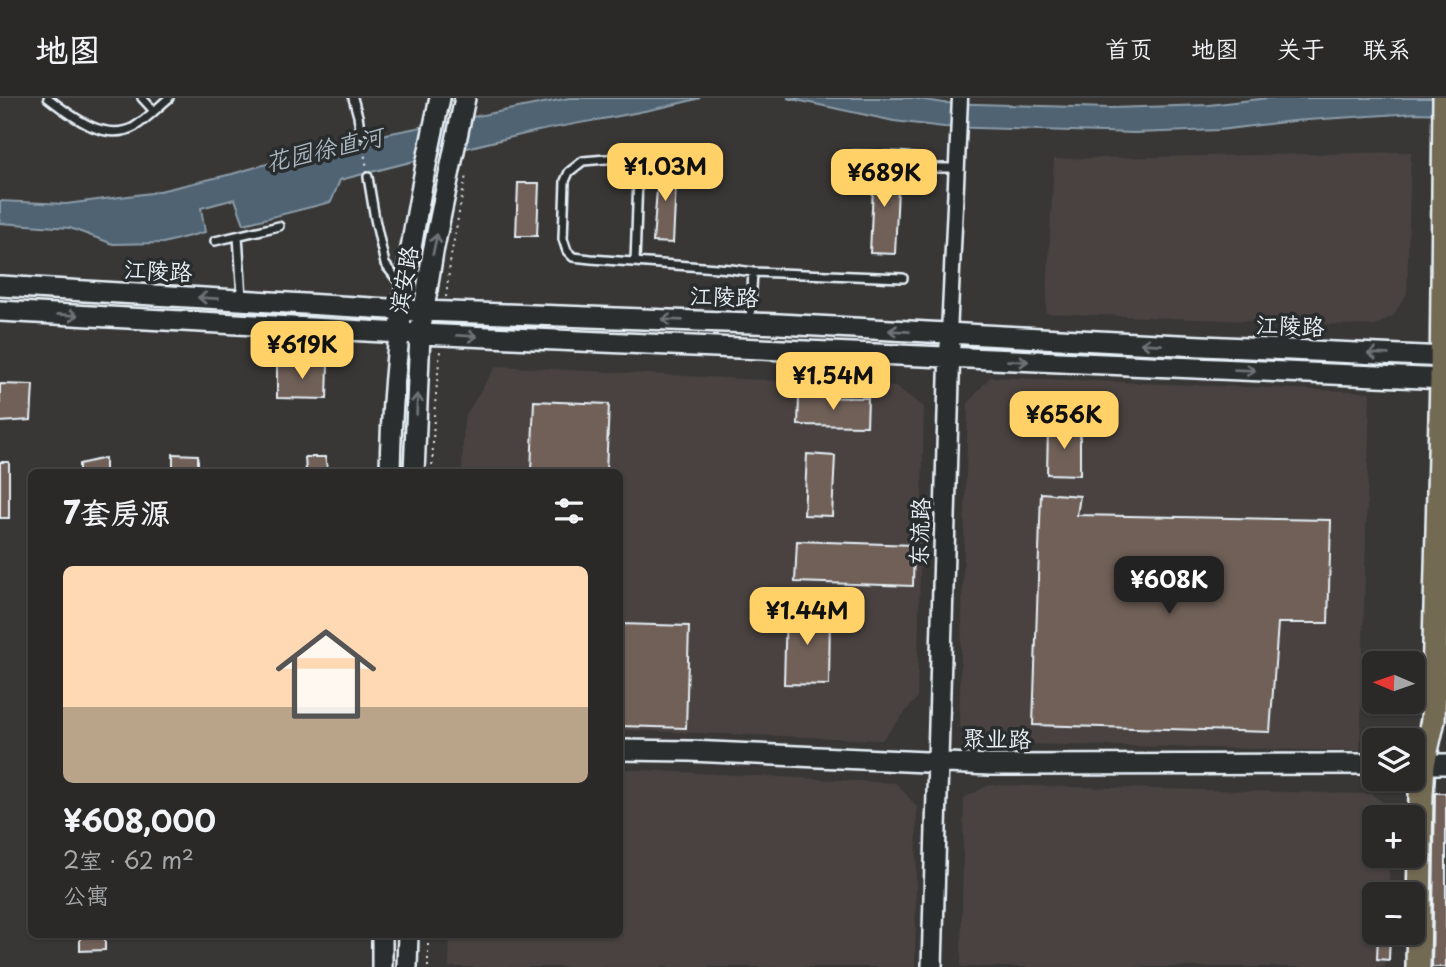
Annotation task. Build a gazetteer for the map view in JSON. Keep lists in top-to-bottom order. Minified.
{"streets":{"main road":["江陵路","滨安路","东流路","聚业路"]},"crossings":[["江陵路","滨安路"],["江陵路","东流路"],["东流路","聚业路"]],"water":["花园徐直河"],"north":"left","page":{"header":"地图","nav":["首页","地图","关于","联系"],"price":["¥1.03M","¥689K","¥619K","¥1.54M","¥656K","¥608K","¥1.44M"],"heading":"7套房源","list":[{"name":"¥608,000","note":"2室 · 62 m² · 公寓"}],"map_buttons":["+","−"]}}
